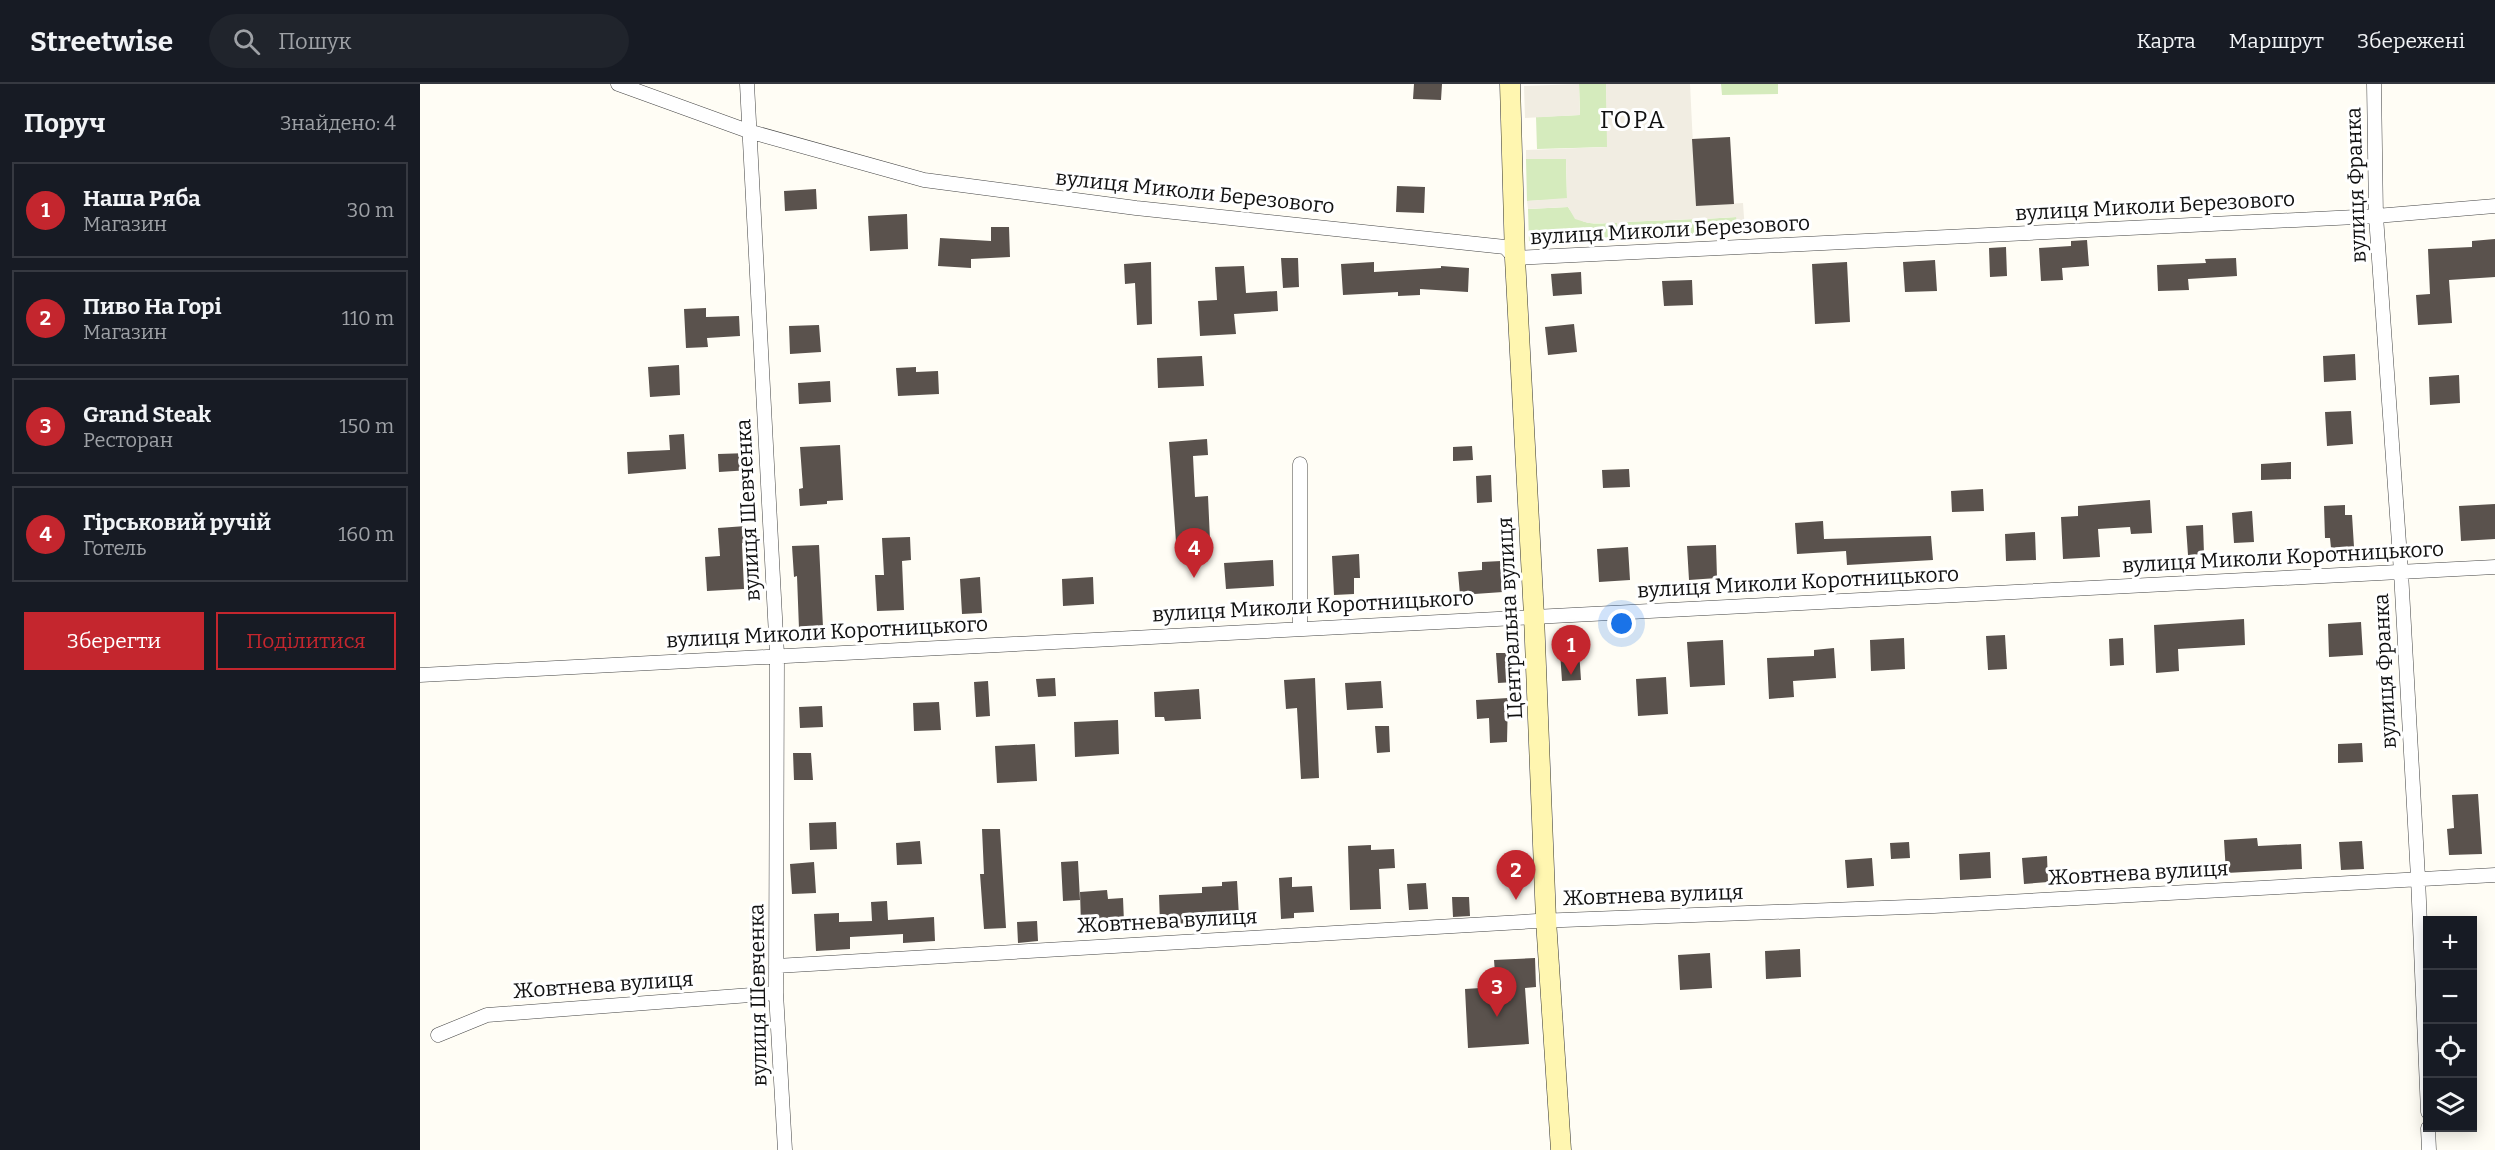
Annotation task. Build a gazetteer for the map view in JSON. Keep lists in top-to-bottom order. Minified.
{"streets":{"main road":["Центральна вулиця"],"street":["вулиця Франка","вулиця Миколи Березового","вулиця Шевченка","вулиця Миколи Коротницького","Жовтнева вулиця"]},"crossings":[["вулиця Франка","вулиця Миколи Березового"],["вулиця Франка","вулиця Миколи Коротницького"],["вулиця Франка","Жовтнева вулиця"],["вулиця Миколи Березового","вулиця Шевченка"],["вулиця Миколи Березового","Центральна вулиця"],["вулиця Шевченка","вулиця Миколи Коротницького"],["вулиця Шевченка","Жовтнева вулиця"],["вулиця Миколи Коротницького","Центральна вулиця"],["Центральна вулиця","Жовтнева вулиця"]],"districts":["ГОРА"],"page":{"header":"Streetwise","search":"Пошук","nav":["Карта","Маршрут","Збережені"],"heading":["Поруч","Знайдено: 4"],"list":[{"mark":"1","name":"Наша Ряба","note":"Магазин","value":"30 m"},{"mark":"2","name":"Пиво На Горі","note":"Магазин","value":"110 m"},{"mark":"3","name":"Grand Steak","note":"Ресторан","value":"150 m"},{"mark":"4","name":"Гірськовий ручій","note":"Готель","value":"160 m"}],"pins":["4","1","2","3"],"buttons":["Зберегти","Поділитися"],"map_buttons":["+","−"]}}
